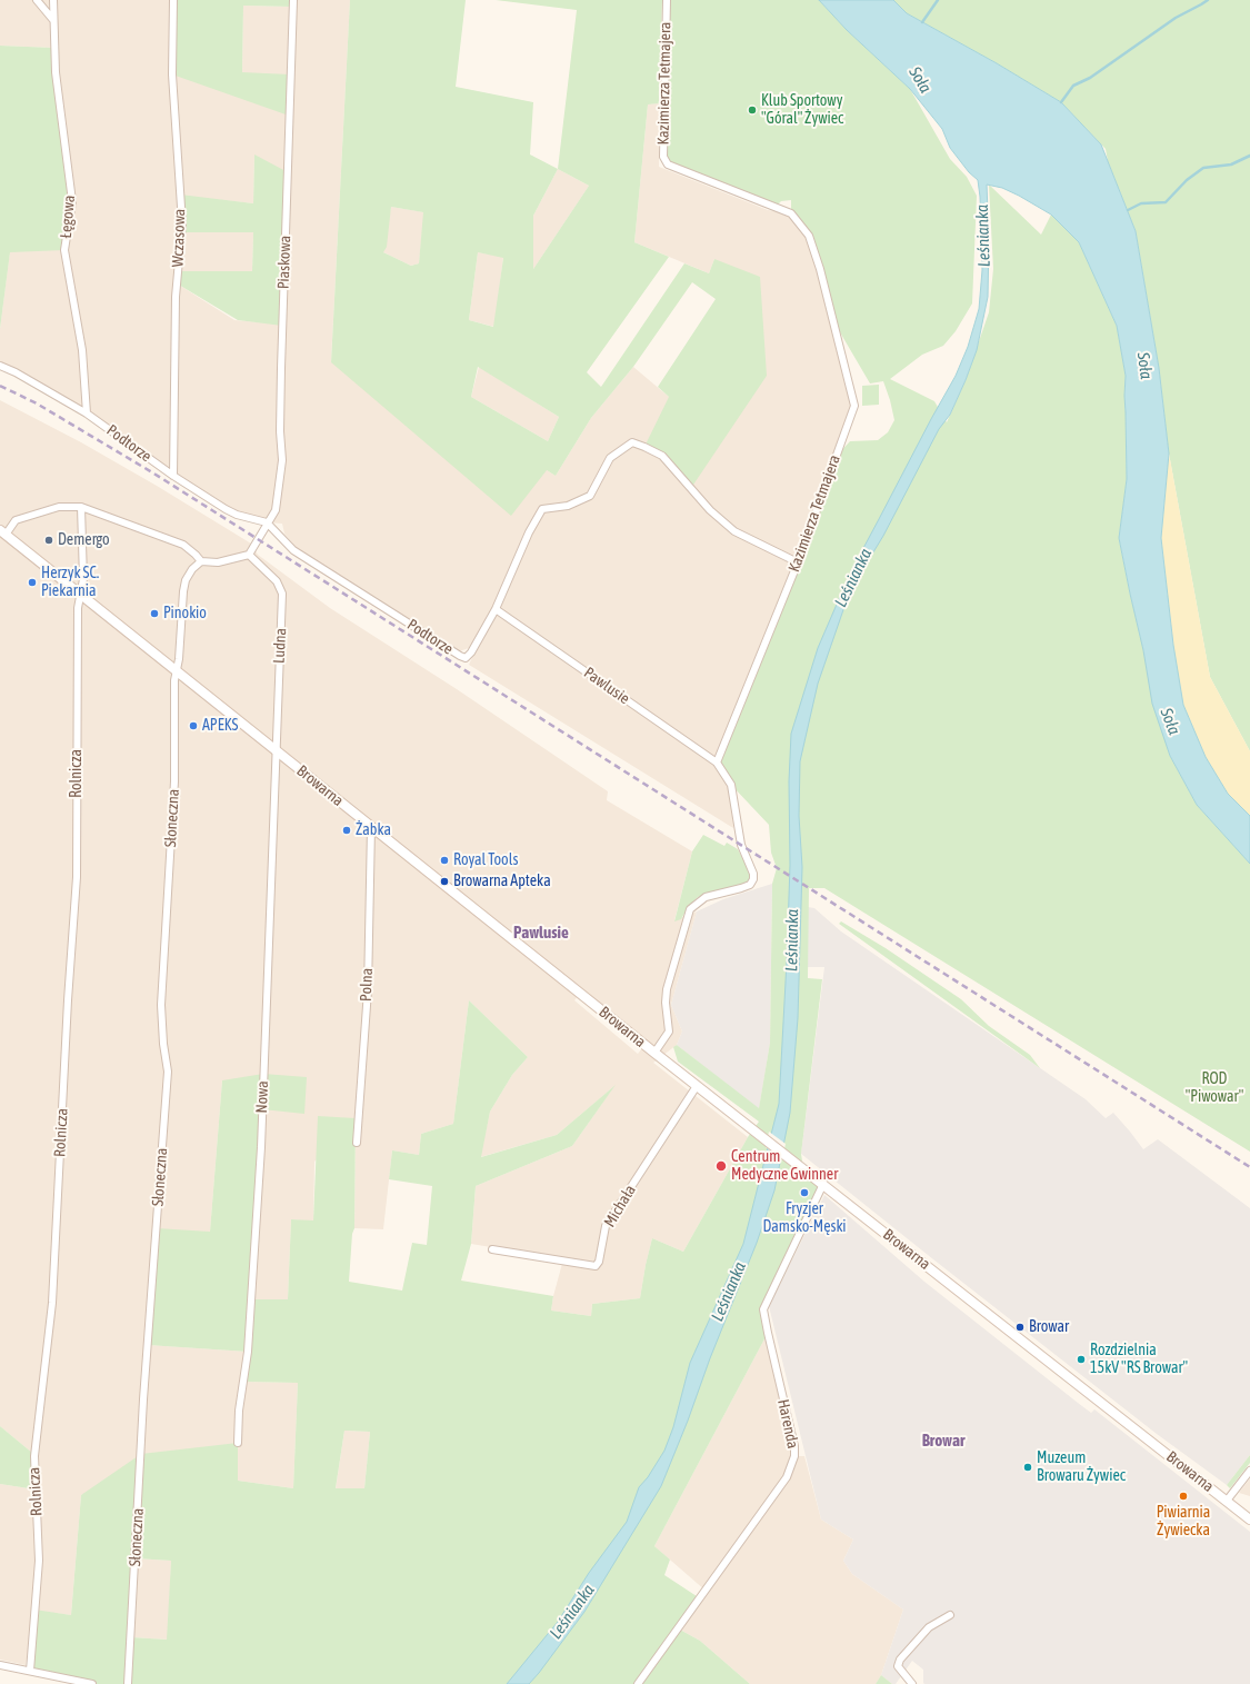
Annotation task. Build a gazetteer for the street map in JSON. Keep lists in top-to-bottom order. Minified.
{"streets":{"street":["Kazimierza Tetmajera","Łęgowa","Wczasowa","Piaskowa","Podtorze","Ludna","Pawlusie","Rolnicza","Browarna","Słoneczna","Polna","Nowa","Michała","Harenda"]},"crossings":[["Kazimierza Tetmajera","Podtorze"],["Kazimierza Tetmajera","Pawlusie"],["Łęgowa","Podtorze"],["Wczasowa","Podtorze"],["Piaskowa","Podtorze"],["Podtorze","Pawlusie"],["Ludna","Browarna"],["Ludna","Nowa"],["Rolnicza","Browarna"],["Browarna","Słoneczna"],["Browarna","Polna"],["Browarna","Nowa"],["Browarna","Michała"],["Browarna","Harenda"]],"districts":["Pawlusie","Browar"],"water":["Soła","Leśnianka"],"parks":["ROD \"Piwowar\""],"places":["Klub Sportowy \"Góral\" Żywiec","Demergo","Herzyk SC. Piekarnia","Pinokio","APEKS","Żabka","Royal Tools","Browarna Apteka","Centrum Medyczne Gwinner","Fryzjer Damsko-Męski","Browar","Rozdzielnia 15kV \"RS Browar\"","Muzeum Browaru Żywiec","Piwiarnia Żywiecka"]}
